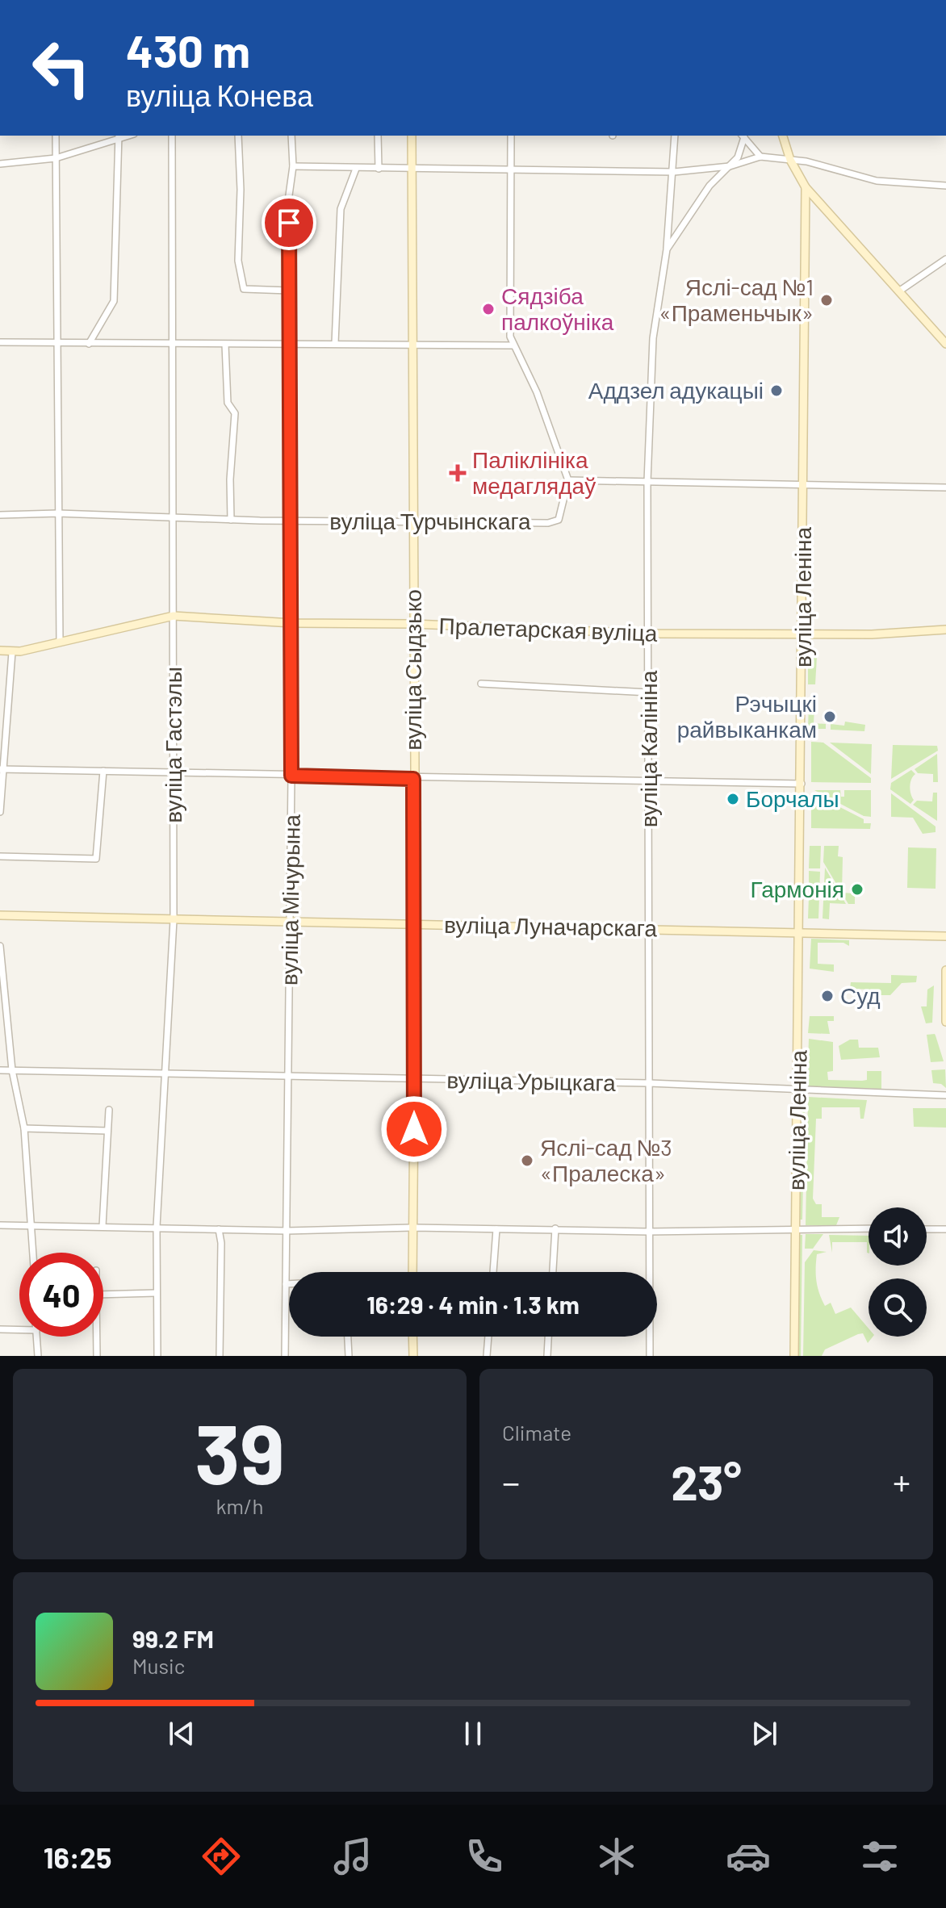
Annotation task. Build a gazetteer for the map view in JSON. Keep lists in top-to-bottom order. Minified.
{"streets":{"street":["вуліца Турчынскага","вуліца Леніна","Пралетарская вуліца","вуліца Сыдзько","вуліца Гастэлы","вуліца Калініна","вуліца Мічурына","вуліца Луначарскага","вуліца Урыцкага"]},"crossings":[["вуліца Турчынскага","вуліца Сыдзько"],["вуліца Турчынскага","вуліца Гастэлы"],["вуліца Турчынскага","вуліца Мічурына"],["вуліца Леніна","Пралетарская вуліца"],["вуліца Леніна","вуліца Луначарскага"],["вуліца Леніна","вуліца Урыцкага"],["Пралетарская вуліца","вуліца Сыдзько"],["Пралетарская вуліца","вуліца Гастэлы"],["Пралетарская вуліца","вуліца Калініна"],["Пралетарская вуліца","вуліца Мічурына"],["вуліца Сыдзько","вуліца Луначарскага"],["вуліца Сыдзько","вуліца Урыцкага"],["вуліца Гастэлы","вуліца Луначарскага"],["вуліца Гастэлы","вуліца Урыцкага"],["вуліца Калініна","вуліца Луначарскага"],["вуліца Калініна","вуліца Урыцкага"],["вуліца Мічурына","вуліца Луначарскага"],["вуліца Мічурына","вуліца Урыцкага"]],"places":{"other":["Яслі-сад №1 «Праменьчык»","Сядзіба палкоўніка","Аддзел адукацыі","Рэчыцкі райвыканкам","Борчалы","Гармонія","Суд","Яслі-сад №3 «Пралеска»"],"health":["Паліклініка медаглядаў"]},"page":{"turn":["430 m","вуліца Конева"],"limit":"40","trip":"16:29 · 4 min · 1.3 km","tile":[["39","km/h"],"Climate"],"heat":["−","23°","+"],"song":["99.2 FM","Music"],"tabs":"16:25"}}
